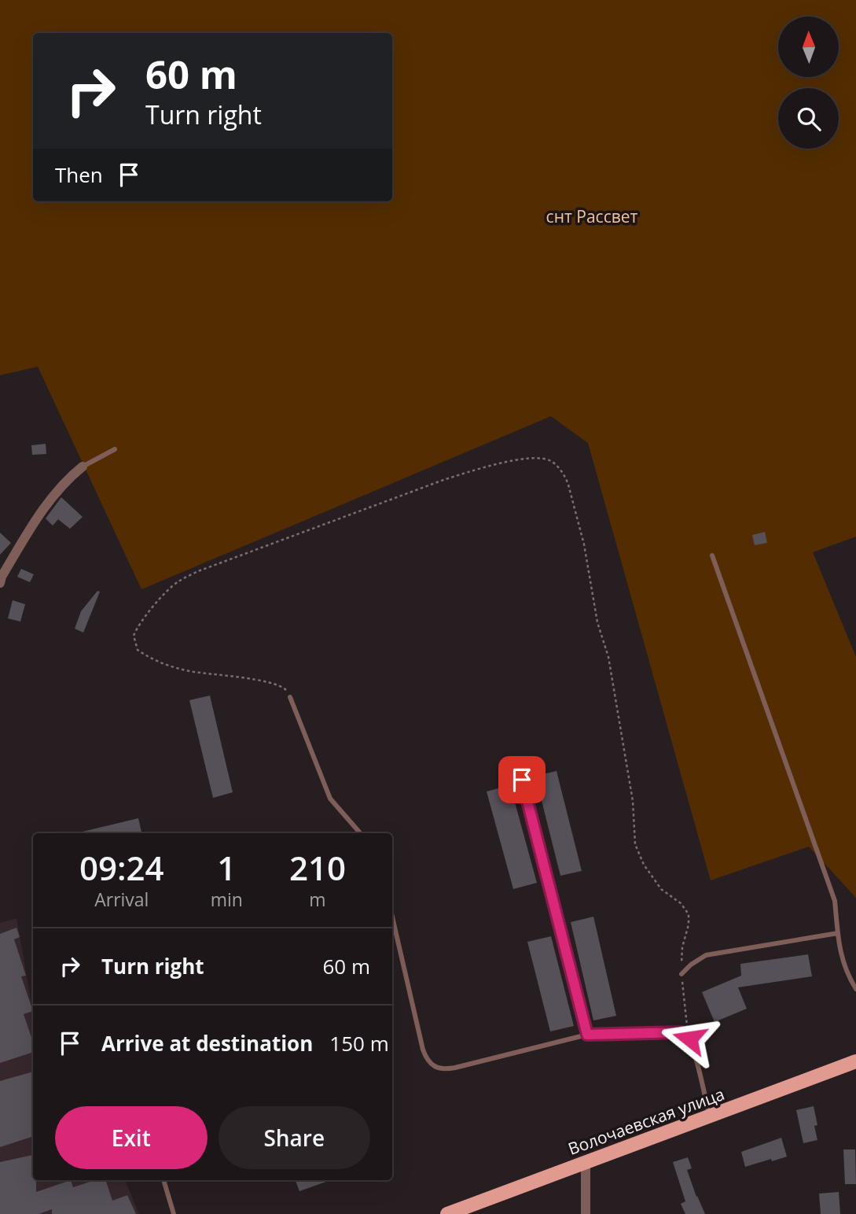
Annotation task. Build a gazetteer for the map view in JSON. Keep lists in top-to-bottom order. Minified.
{"streets":{"main road":["Волочаевская улица"]},"parks":["снт Рассвет"],"north":"top","page":{"turn":["60 m","Turn right"],"then":"Then","eta":["09:24","Arrival","1","min","210","m"],"list":[{"name":"Turn right","value":"60 m"},{"name":"Arrive at destination","value":"150 m"}],"buttons":["Exit","Share"]}}
